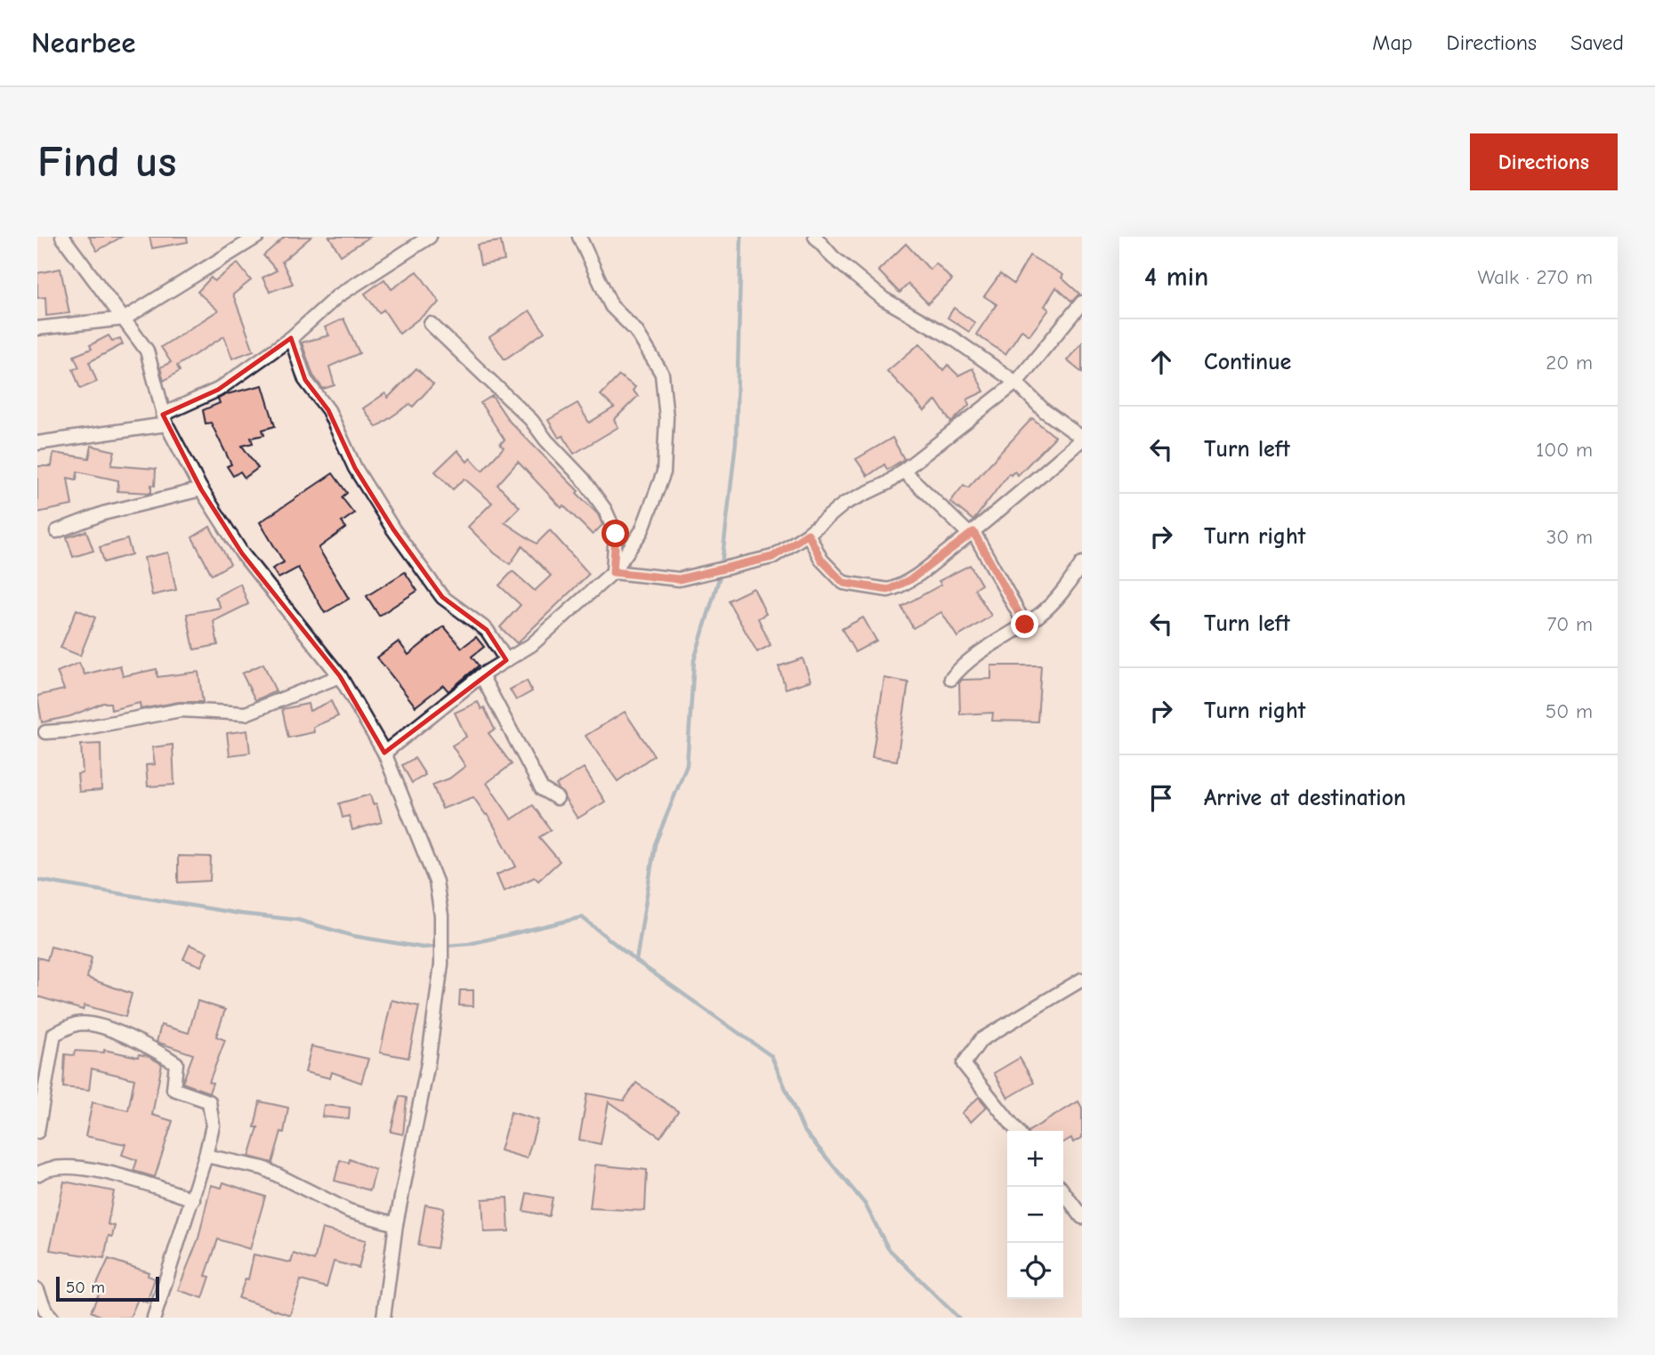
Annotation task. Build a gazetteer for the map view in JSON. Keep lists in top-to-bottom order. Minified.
{"scale_bar":"50 m","page":{"header":"Nearbee","nav":["Map","Directions","Saved"],"buttons":"Directions","title":"Find us","heading":["4 min","Walk · 270 m"],"list":[["Continue","20 m"],["Turn left","100 m"],["Turn right","30 m"],["Turn left","70 m"],["Turn right","50 m"],"Arrive at destination"],"map_buttons":["+","−"],"scale":"50 m"}}
